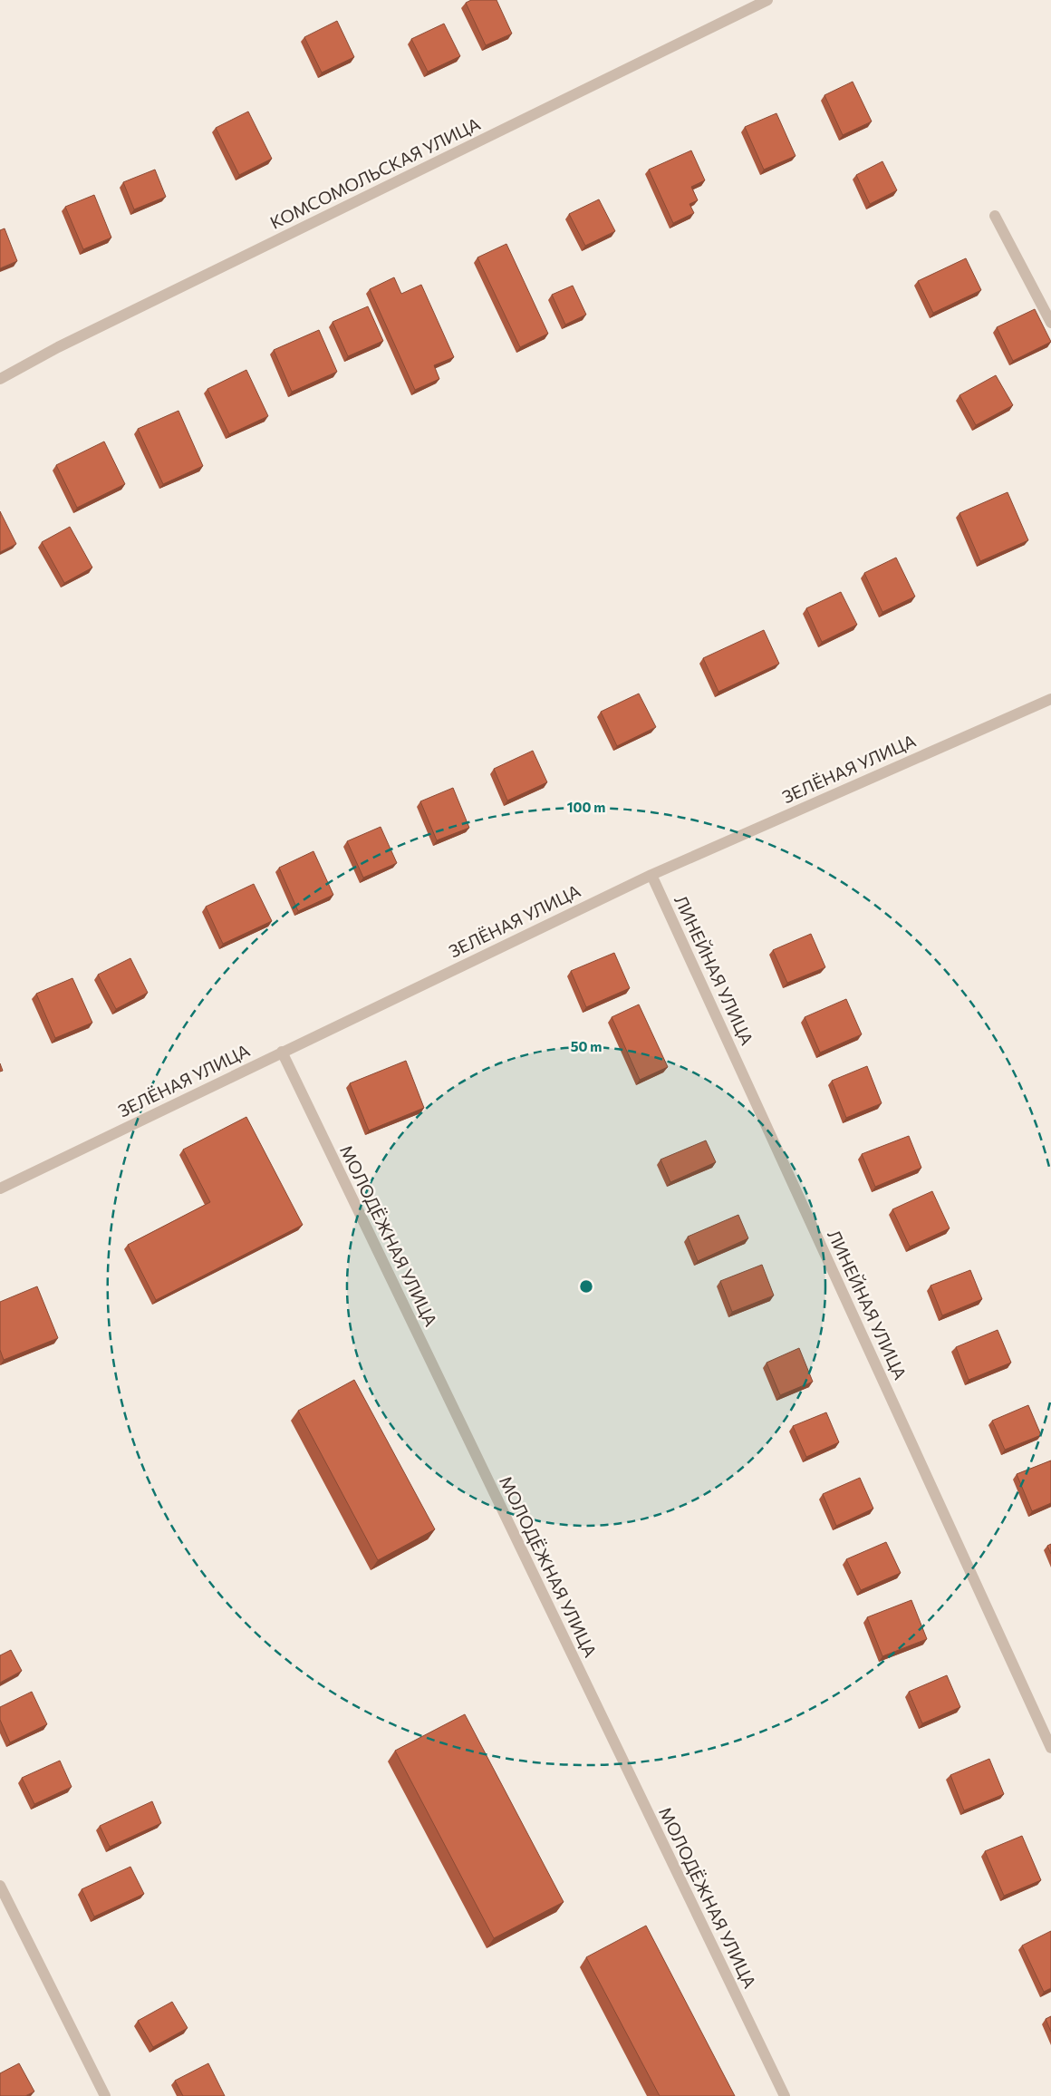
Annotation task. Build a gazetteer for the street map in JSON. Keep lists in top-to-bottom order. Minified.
{"streets":{"street":["КОМСОМОЛЬСКАЯ УЛИЦА","ЗЕЛЁНАЯ УЛИЦА","ЛИНЕЙНАЯ УЛИЦА","МОЛОДЁЖНАЯ УЛИЦА"]},"crossings":[["ЗЕЛЁНАЯ УЛИЦА","ЛИНЕЙНАЯ УЛИЦА"],["ЗЕЛЁНАЯ УЛИЦА","МОЛОДЁЖНАЯ УЛИЦА"]],"rings":["100 m","50 m"]}
